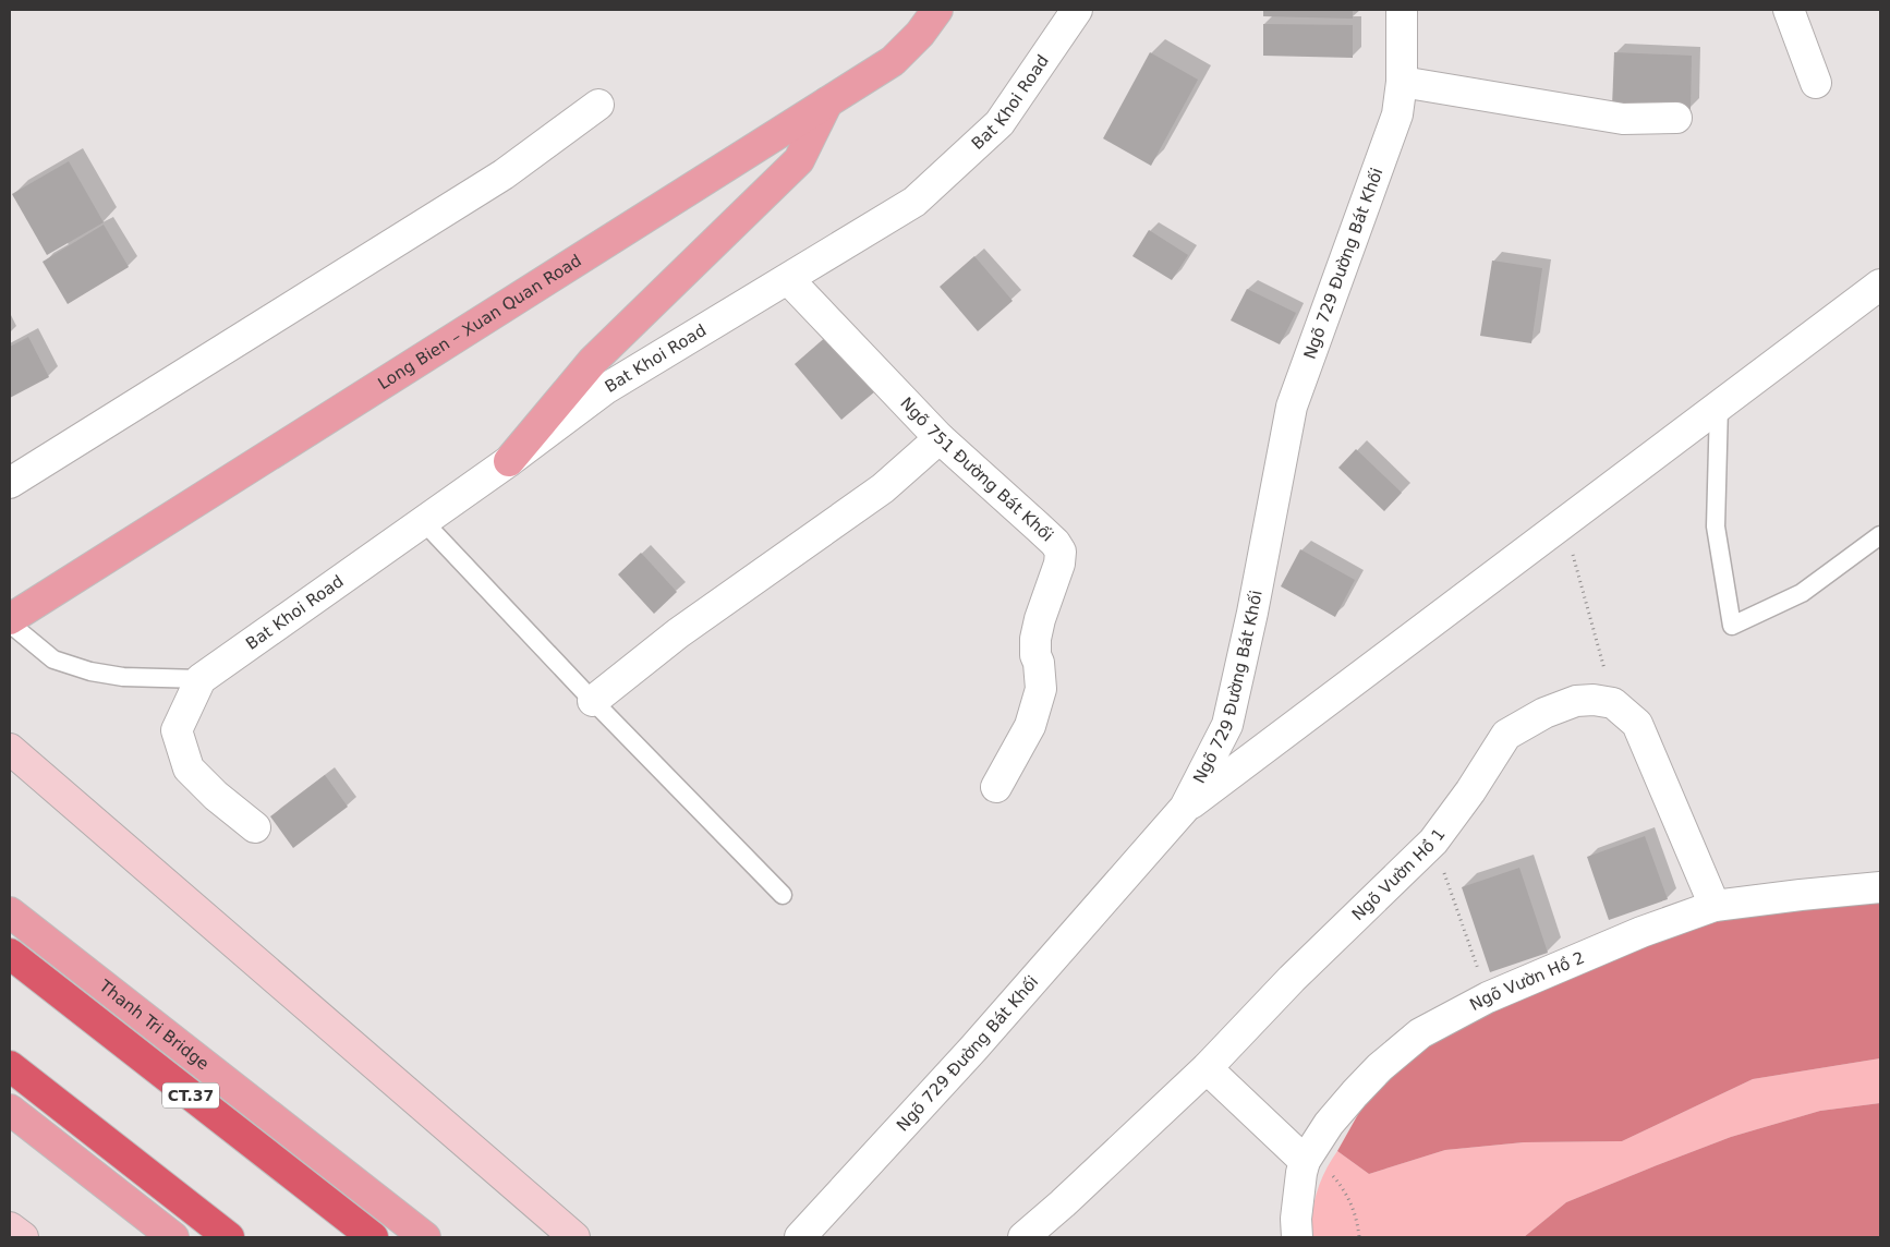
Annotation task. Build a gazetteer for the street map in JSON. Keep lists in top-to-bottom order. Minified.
{"streets":{"highway":["Thanh Tri Bridge","CT.37"],"main road":["Long Bien – Xuan Quan Road"],"street":["Bat Khoi Road","Ngõ 729 Đường Bát Khối","Ngõ 751 Đường Bát Khối","Ngõ Vườn Hồ 1","Ngõ Vườn Hồ 2"]},"crossings":[["Bat Khoi Road","Ngõ 751 Đường Bát Khối"]]}
